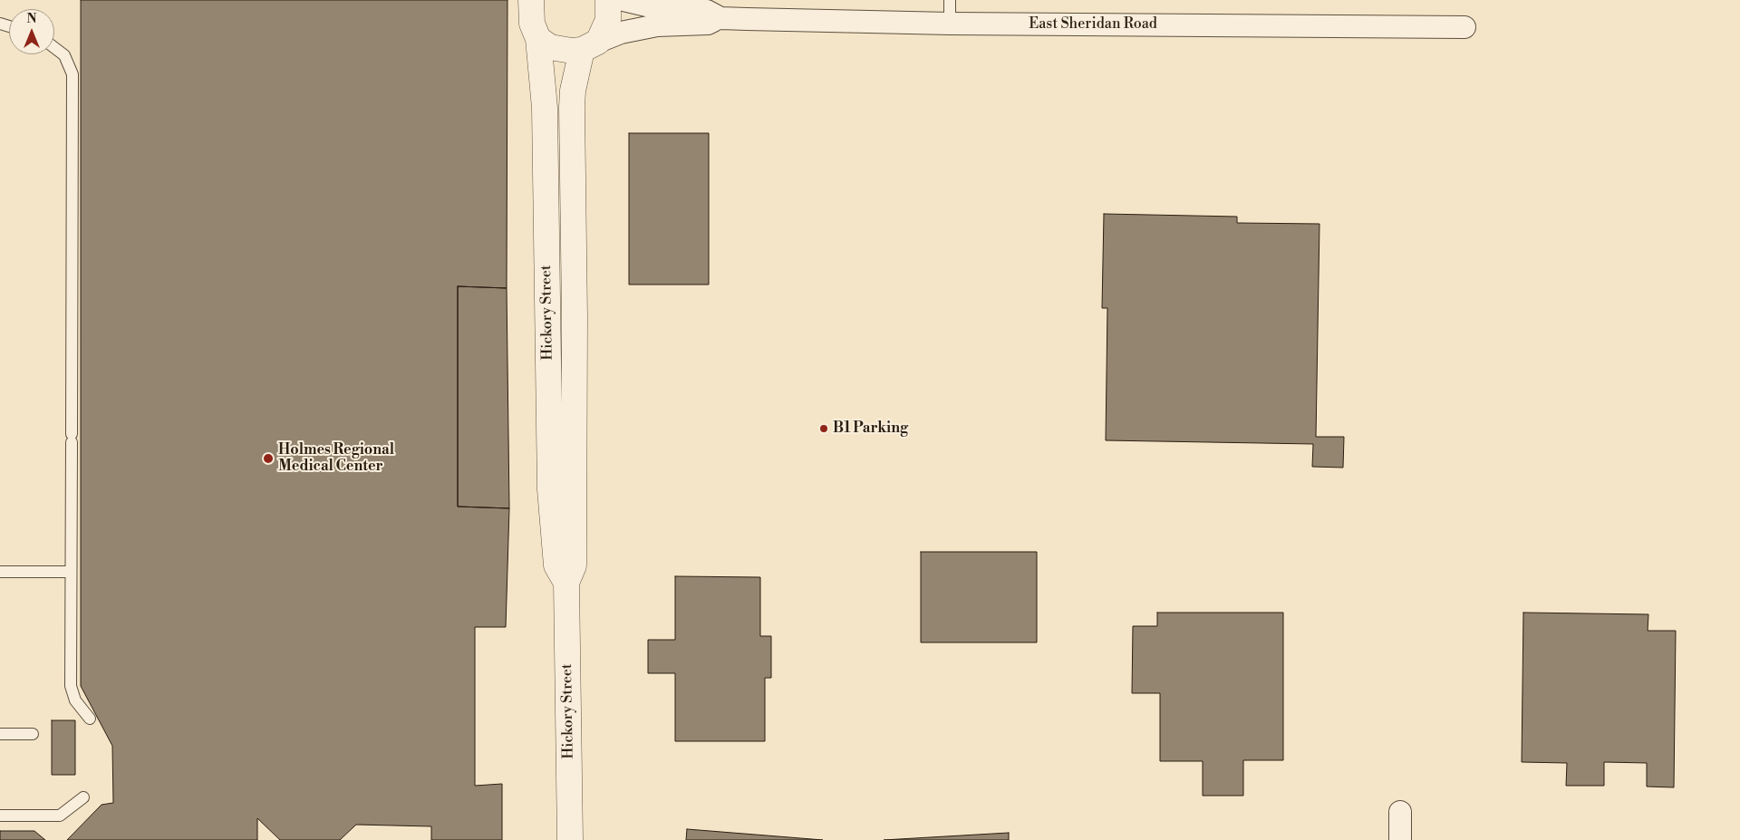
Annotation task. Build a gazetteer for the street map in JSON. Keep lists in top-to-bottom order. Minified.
{"streets":{"street":["East Sheridan Road","Hickory Street"]},"crossings":[["East Sheridan Road","Hickory Street"]],"places":["B1 Parking","Holmes Regional Medical Center"],"north":"top"}
